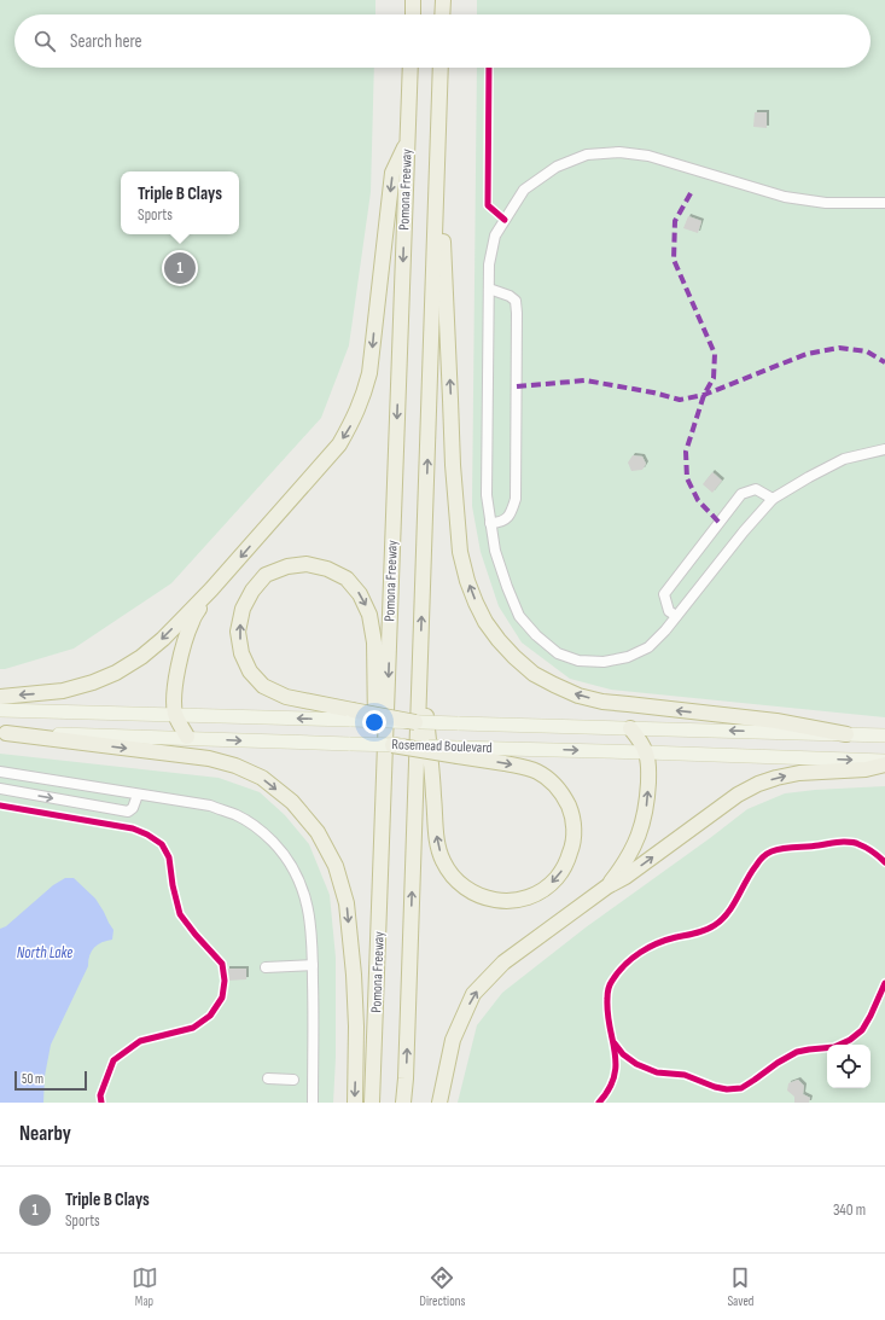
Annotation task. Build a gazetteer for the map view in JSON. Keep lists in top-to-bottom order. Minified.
{"streets":{"highway":["Pomona Freeway"],"main road":["Rosemead Boulevard"]},"water":["North Lake"],"scale_bar":"50 m","page":{"search":"Search here","popup":["Triple B Clays","Sports"],"pins":"1","scale":"50 m","heading":"Nearby","list":[{"mark":"1","name":"Triple B Clays","note":"Sports","value":"340 m"}],"nav":["Map","Directions","Saved"]}}
